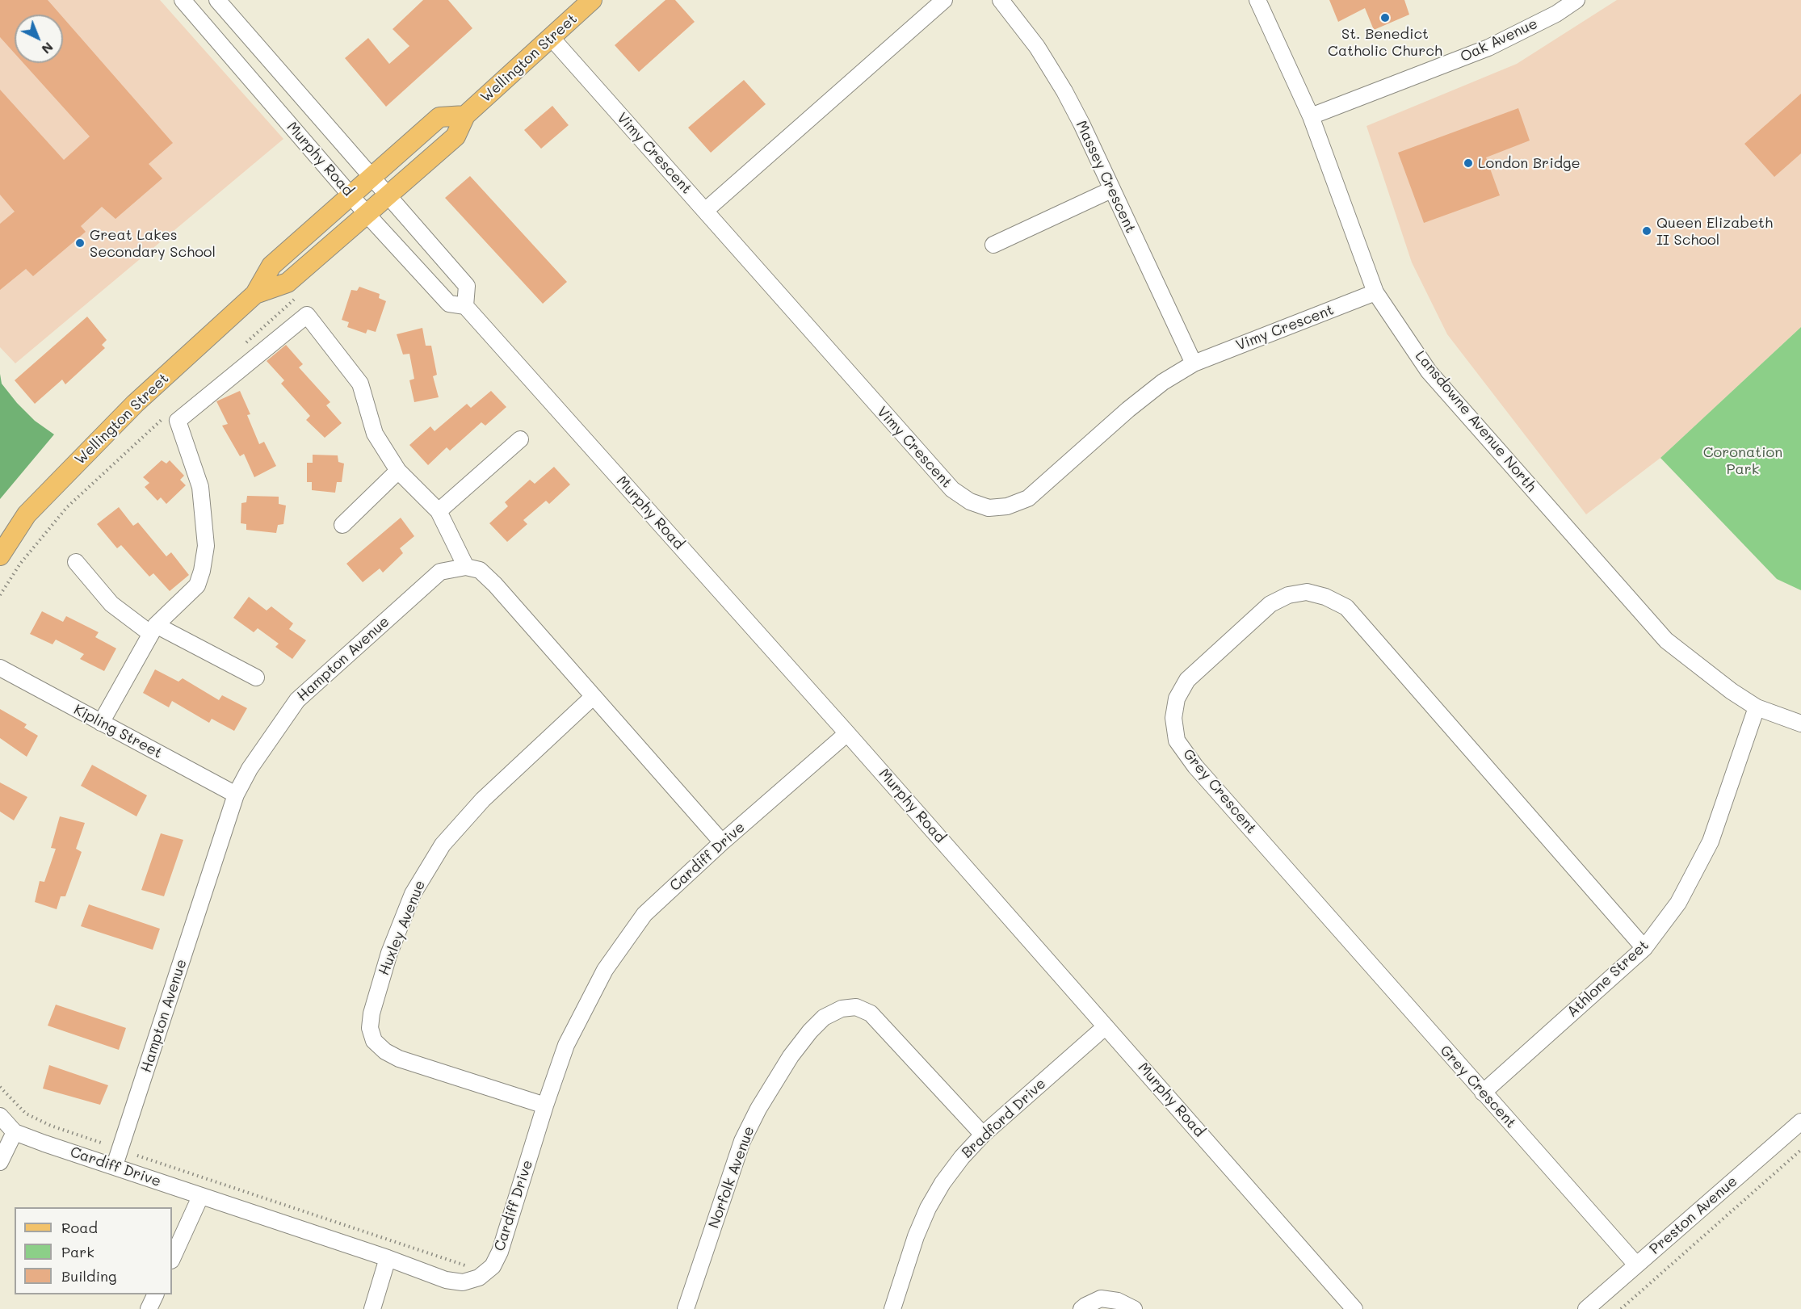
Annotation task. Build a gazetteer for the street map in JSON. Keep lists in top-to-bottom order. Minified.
{"streets":{"main road":["Wellington Street"],"street":["Oak Avenue","Vimy Crescent","Murphy Road","Massey Crescent","Lansdowne Avenue North","Hampton Avenue","Kipling Street","Grey Crescent","Cardiff Drive","Huxley Avenue","Athlone Street","Bradford Drive","Norfolk Avenue","Preston Avenue"]},"crossings":[["Oak Avenue","Lansdowne Avenue North"],["Wellington Street","Vimy Crescent"],["Wellington Street","Murphy Road"],["Vimy Crescent","Massey Crescent"],["Vimy Crescent","Lansdowne Avenue North"],["Murphy Road","Cardiff Drive"],["Murphy Road","Bradford Drive"],["Lansdowne Avenue North","Athlone Street"],["Hampton Avenue","Kipling Street"],["Hampton Avenue","Cardiff Drive"],["Grey Crescent","Athlone Street"],["Grey Crescent","Preston Avenue"],["Cardiff Drive","Huxley Avenue"],["Bradford Drive","Norfolk Avenue"]],"parks":["Coronation Park"],"places":["St. Benedict Catholic Church","London Bridge","Queen Elizabeth II School","Great Lakes Secondary School"],"legend":["Road","Park","Building"],"north":"bottom right"}
